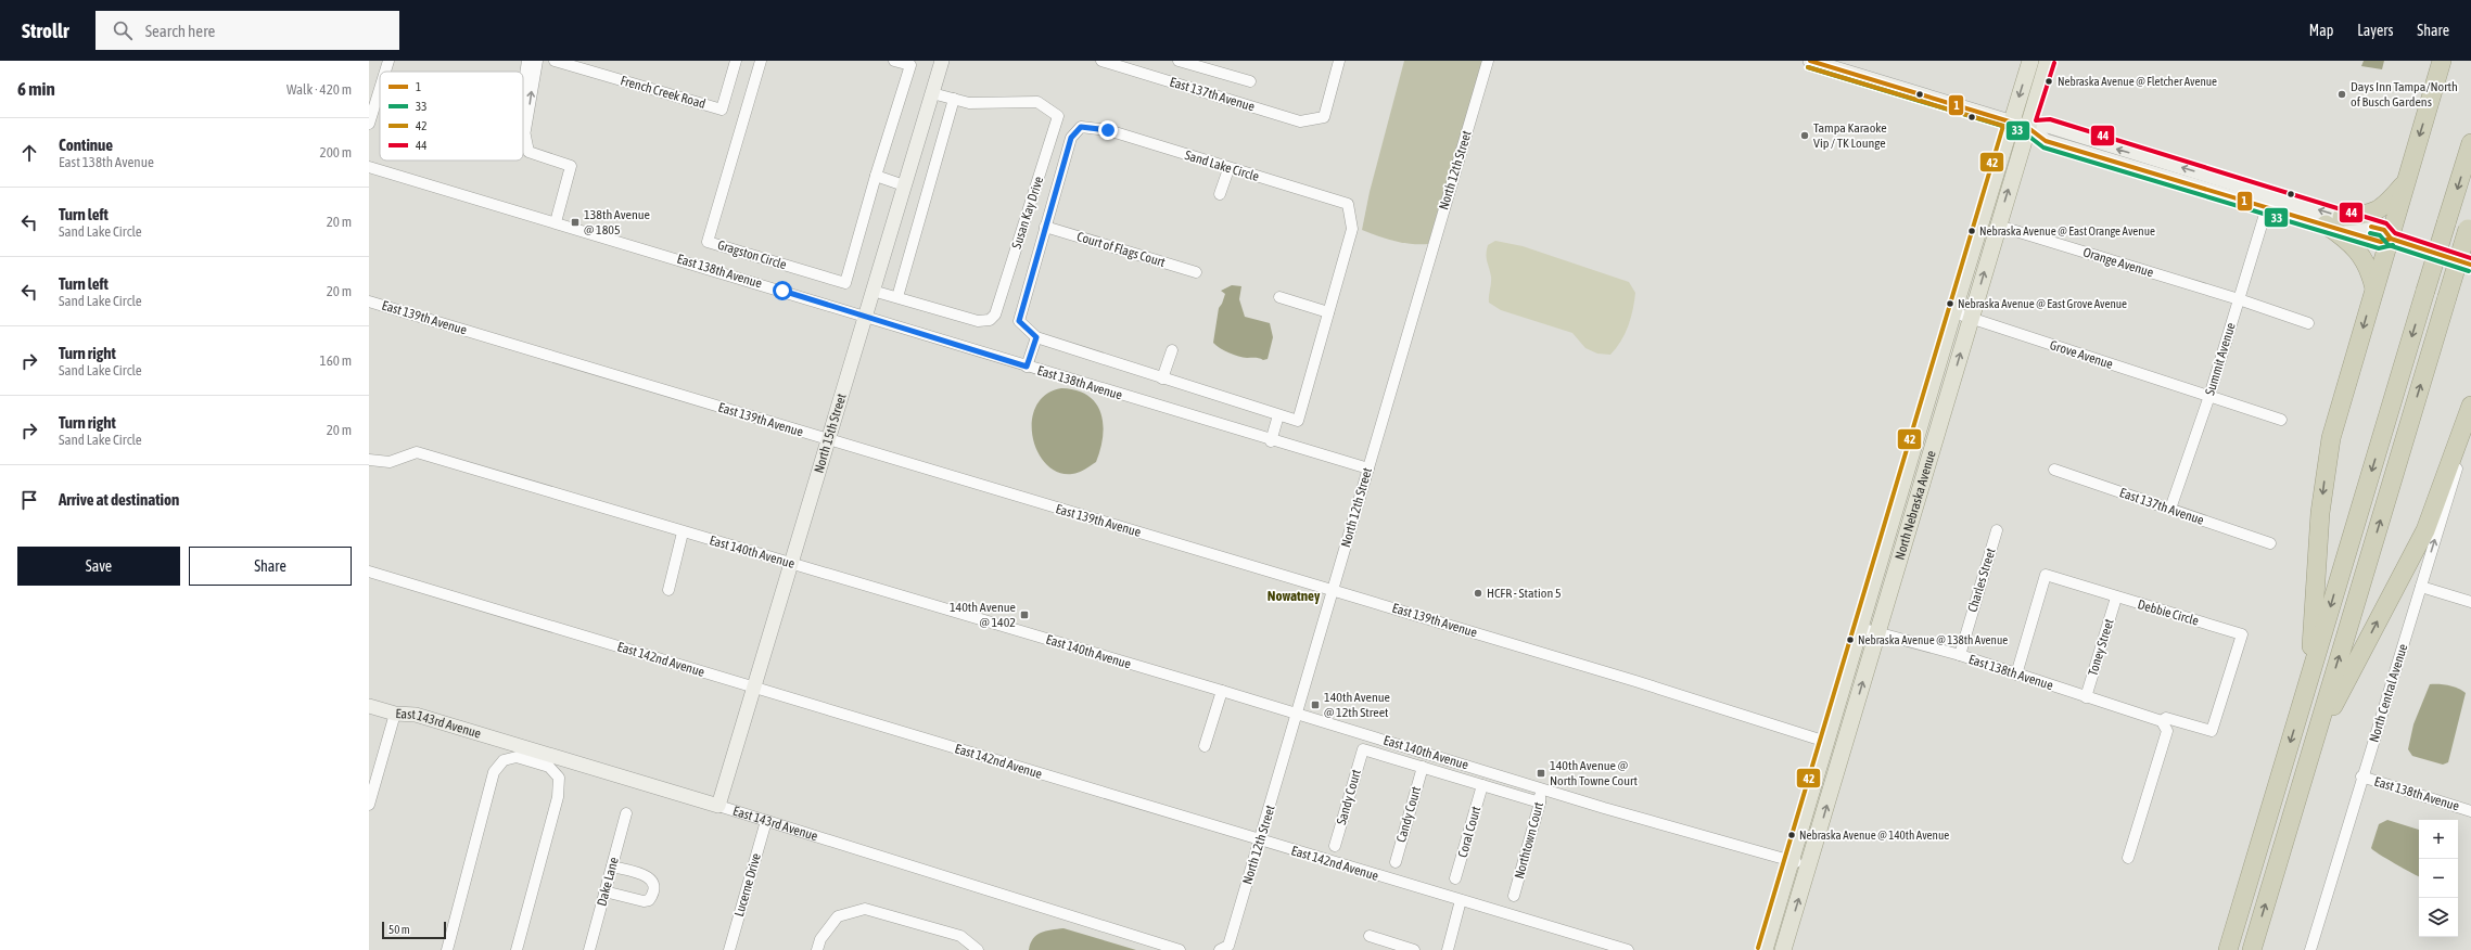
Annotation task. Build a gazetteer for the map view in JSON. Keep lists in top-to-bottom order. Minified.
{"streets":{"main road":["North Nebraska Avenue"],"street":["French Creek Road","East 137th Avenue","Sand Lake Circle","North 12th Street","Susan Kay Drive","Court of Flags Court","Gragston Circle","Orange Avenue","East 138th Avenue","East 139th Avenue","Grove Avenue","Summit Avenue","North 15th Street","East 140th Avenue","Charles Street","Debbie Circle","Toney Street","East 142nd Avenue","North Central Avenue","East 143rd Avenue","Sandy Court","Candy Court","Coral Court","Northtown Court","Dake Lane","Lucerne Drive"]},"crossings":[["East 137th Avenue","Summit Avenue"],["Sand Lake Circle","Court of Flags Court"],["North 12th Street","East 138th Avenue"],["North 12th Street","East 139th Avenue"],["North 12th Street","East 140th Avenue"],["North 12th Street","East 142nd Avenue"],["Susan Kay Drive","North 15th Street"],["Orange Avenue","Summit Avenue"],["Orange Avenue","North Nebraska Avenue"],["East 138th Avenue","North 15th Street"],["East 138th Avenue","North Nebraska Avenue"],["East 138th Avenue","Charles Street"],["East 138th Avenue","Debbie Circle"],["East 138th Avenue","Toney Street"],["East 138th Avenue","North Central Avenue"],["East 139th Avenue","North 15th Street"],["East 139th Avenue","North Nebraska Avenue"],["Grove Avenue","Summit Avenue"],["Grove Avenue","North Nebraska Avenue"],["North 15th Street","East 140th Avenue"],["North 15th Street","East 142nd Avenue"],["North 15th Street","East 143rd Avenue"],["North Nebraska Avenue","East 140th Avenue"],["East 140th Avenue","Northtown Court"],["Debbie Circle","Toney Street"],["East 143rd Avenue","Lucerne Drive"],["Sandy Court","Candy Court"]],"districts":["Nowatney"],"places":{"other":["Nebraska Avenue @ Fletcher Avenue","Days Inn Tampa/North of Busch Gardens","Tampa Karaoke Vip / TK Lounge","Nebraska Avenue @ East Orange Avenue","Nebraska Avenue @ East Grove Avenue","HCFR - Station 5","Nebraska Avenue @ 138th Avenue","Nebraska Avenue @ 140th Avenue"],"transit":["138th Avenue @ 1805","140th Avenue @ 1402","140th Avenue @ 12th Street","140th Avenue @ North Towne Court"]},"lines":["transit line 1","transit line 44","transit line 33","transit line 42"],"legend":["1","33","42","44"],"scale_bar":"50 m","page":{"header":"Strollr","search":"Search here","nav":["Map","Layers","Share"],"heading":["6 min","Walk · 420 m"],"list":[["Continue","East 138th Avenue","200 m"],["Turn left","Sand Lake Circle","20 m"],["Turn left","Sand Lake Circle","20 m"],["Turn right","Sand Lake Circle","160 m"],["Turn right","Sand Lake Circle","20 m"],"Arrive at destination"],"buttons":["Save","Share"],"map_buttons":["+","−"],"scale":"50 m"}}
